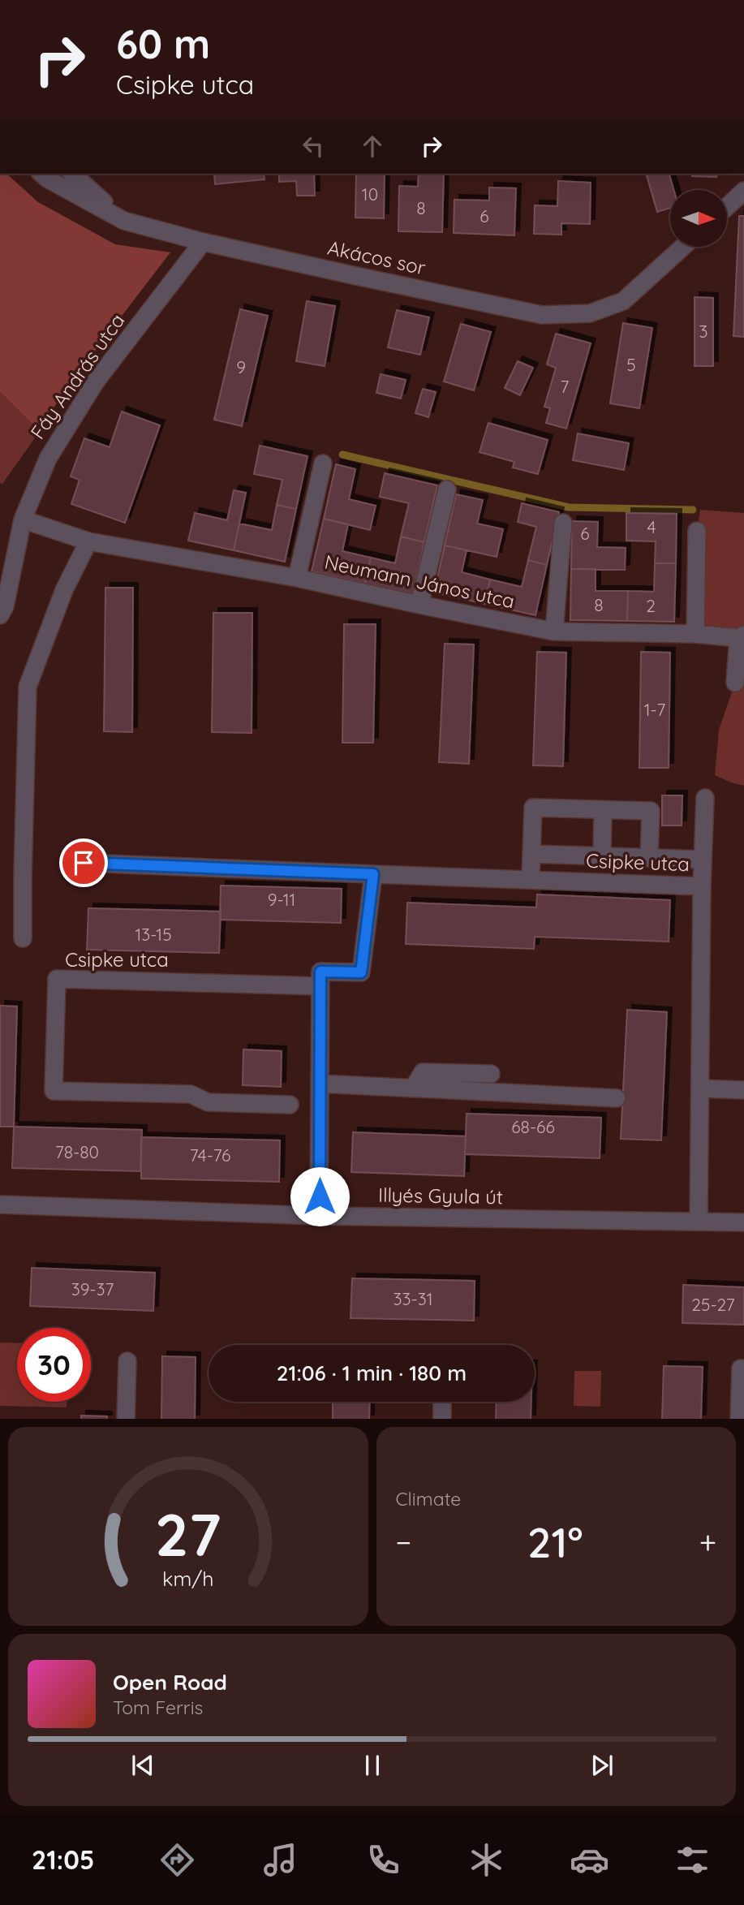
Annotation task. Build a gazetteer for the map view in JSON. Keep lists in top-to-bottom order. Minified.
{"streets":{"street":["Akácos sor","Fáy András utca","Neumann János utca","Csipke utca","Illyés Gyula út"]},"crossings":[["Akácos sor","Fáy András utca"],["Fáy András utca","Neumann János utca"],["Csipke utca","Illyés Gyula út"]],"house_numbers":["10","8","6","3","5","9","7","4","6","8","2","1-7","9-11","13-15","68-66","78-80","74-76","39-37","33-31","25-27"],"north":"right","page":{"turn":["60 m","Csipke utca"],"limit":"30","trip":"21:06 · 1 min · 180 m","tile":"Climate","heat":["−","21°","+"],"song":["Open Road","Tom Ferris"],"tabs":"21:05","gauge":["27","km/h"]}}
